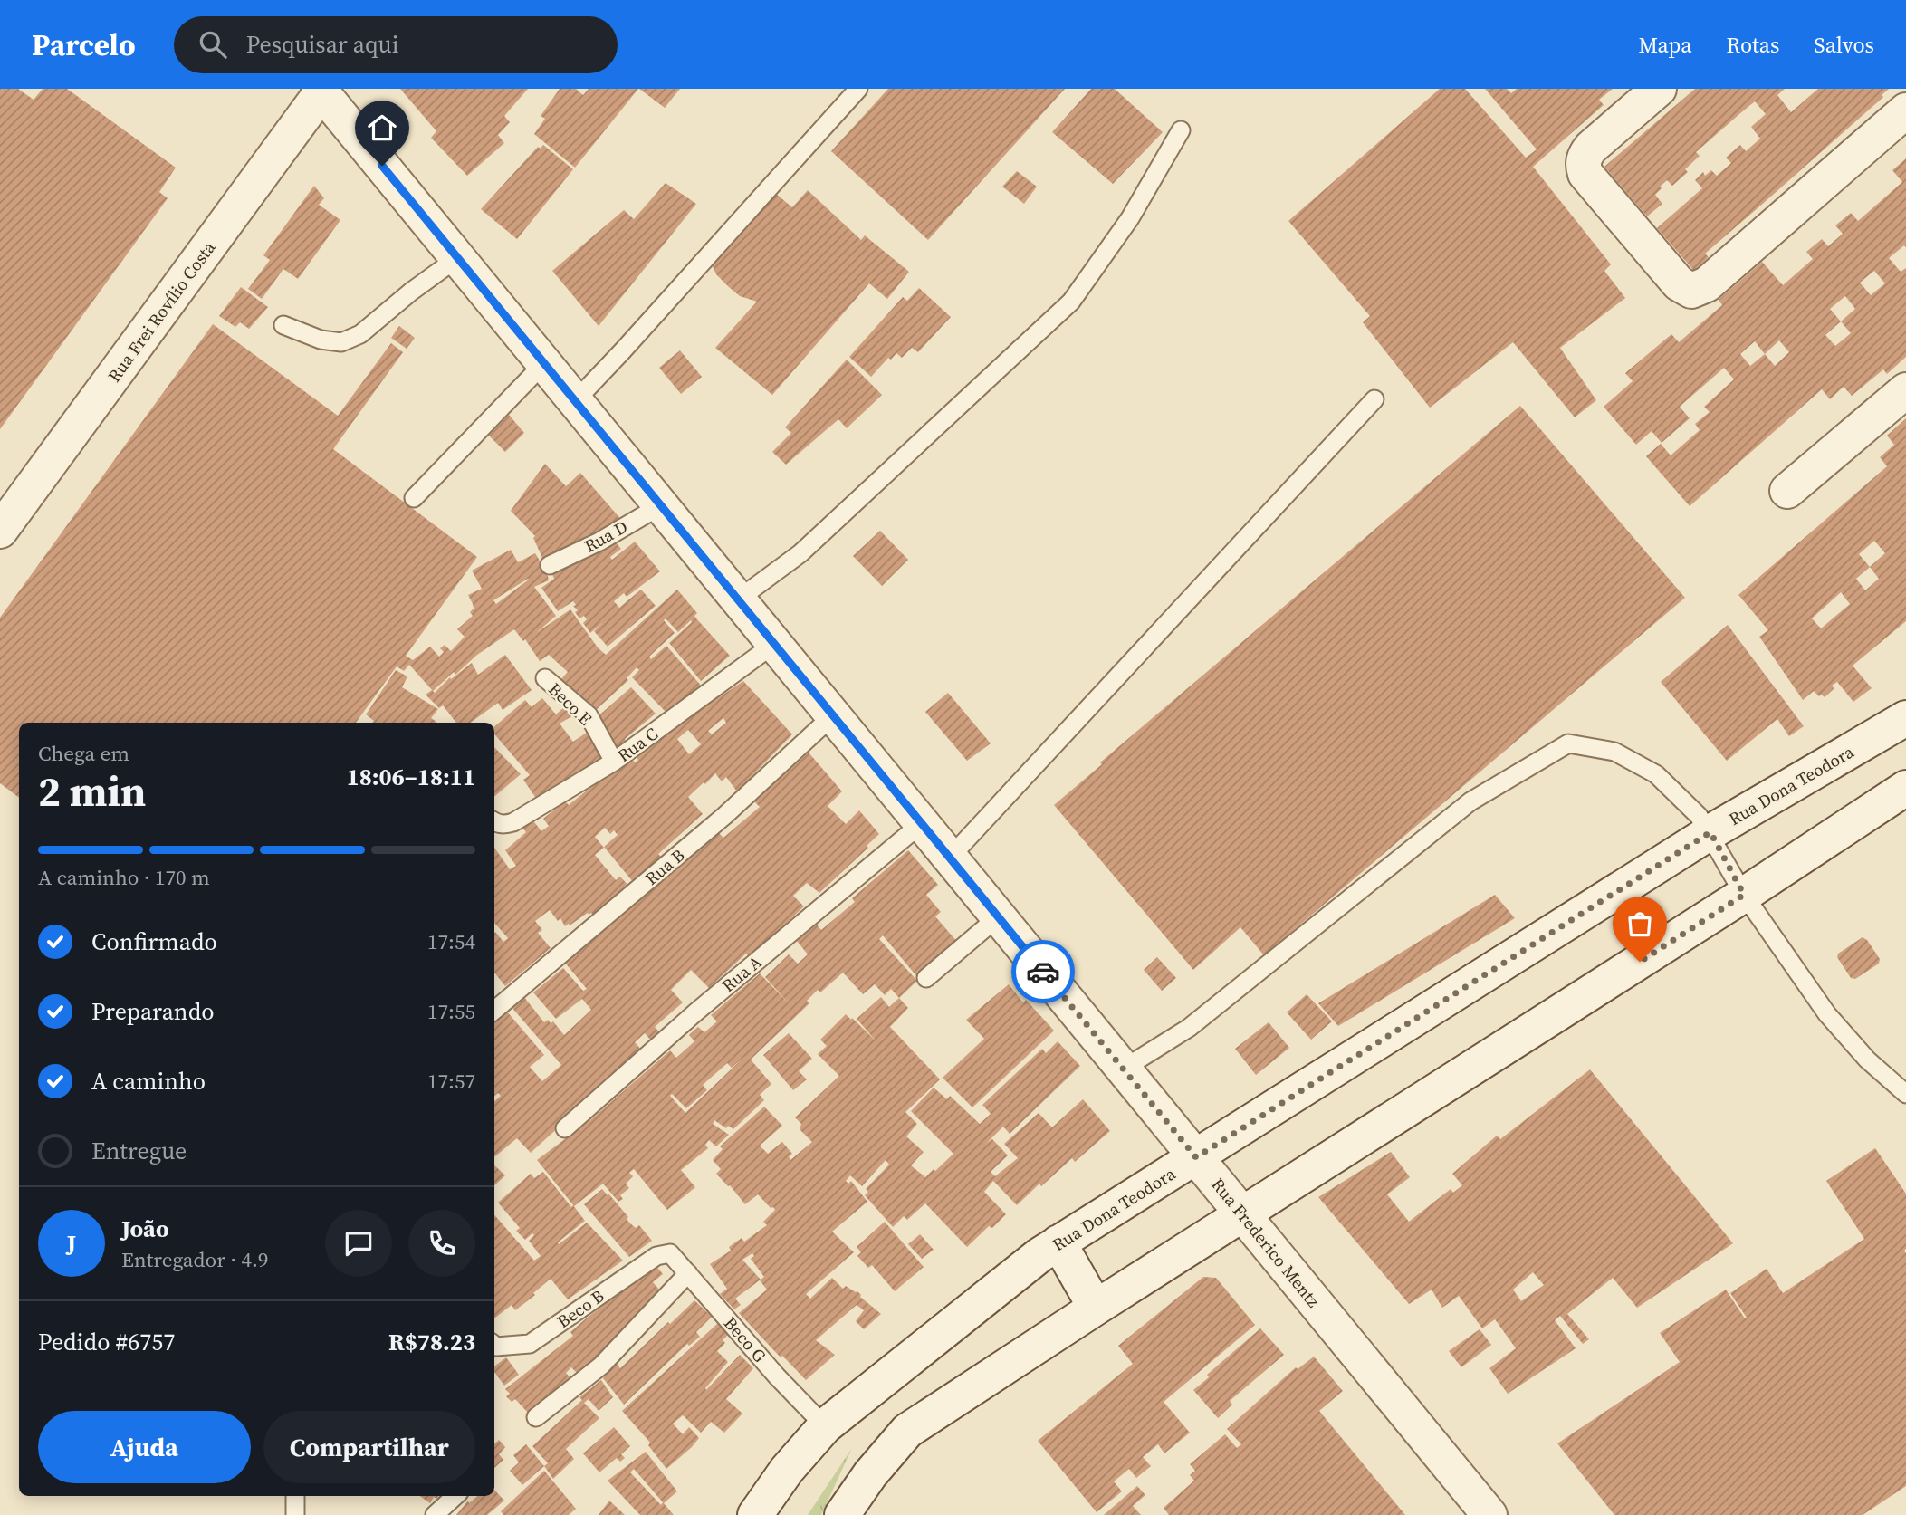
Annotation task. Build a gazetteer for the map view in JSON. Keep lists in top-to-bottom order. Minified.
{"streets":{"street":["Rua Frei Rovílio Costa","Rua Dona Teodora","Rua Frederico Mentz"],"lane":["Rua D","Beco E","Rua C","Rua B","Rua A","Beco B","Beco G"]},"crossings":[["Rua Frei Rovílio Costa","Rua Frederico Mentz"],["Rua D","Rua Frederico Mentz"],["Beco E","Rua C"],["Rua C","Rua Frederico Mentz"],["Rua Dona Teodora","Rua Frederico Mentz"],["Rua Dona Teodora","Beco G"],["Rua B","Rua Frederico Mentz"],["Rua A","Rua Frederico Mentz"],["Beco B","Beco G"]],"page":{"header":"Parcelo","search":"Pesquisar aqui","nav":["Mapa","Rotas","Salvos"],"heading":["2 min","Chega em","18:06–18:11"],"panel":["João","Entregador · 4.9","Pedido #6757","R$78.23"],"bar":"A caminho · 170 m","list":[["Confirmado","17:54"],["Preparando","17:55"],["A caminho","17:57"],"Entregue"],"round":"J","buttons":["Ajuda","Compartilhar"]}}
